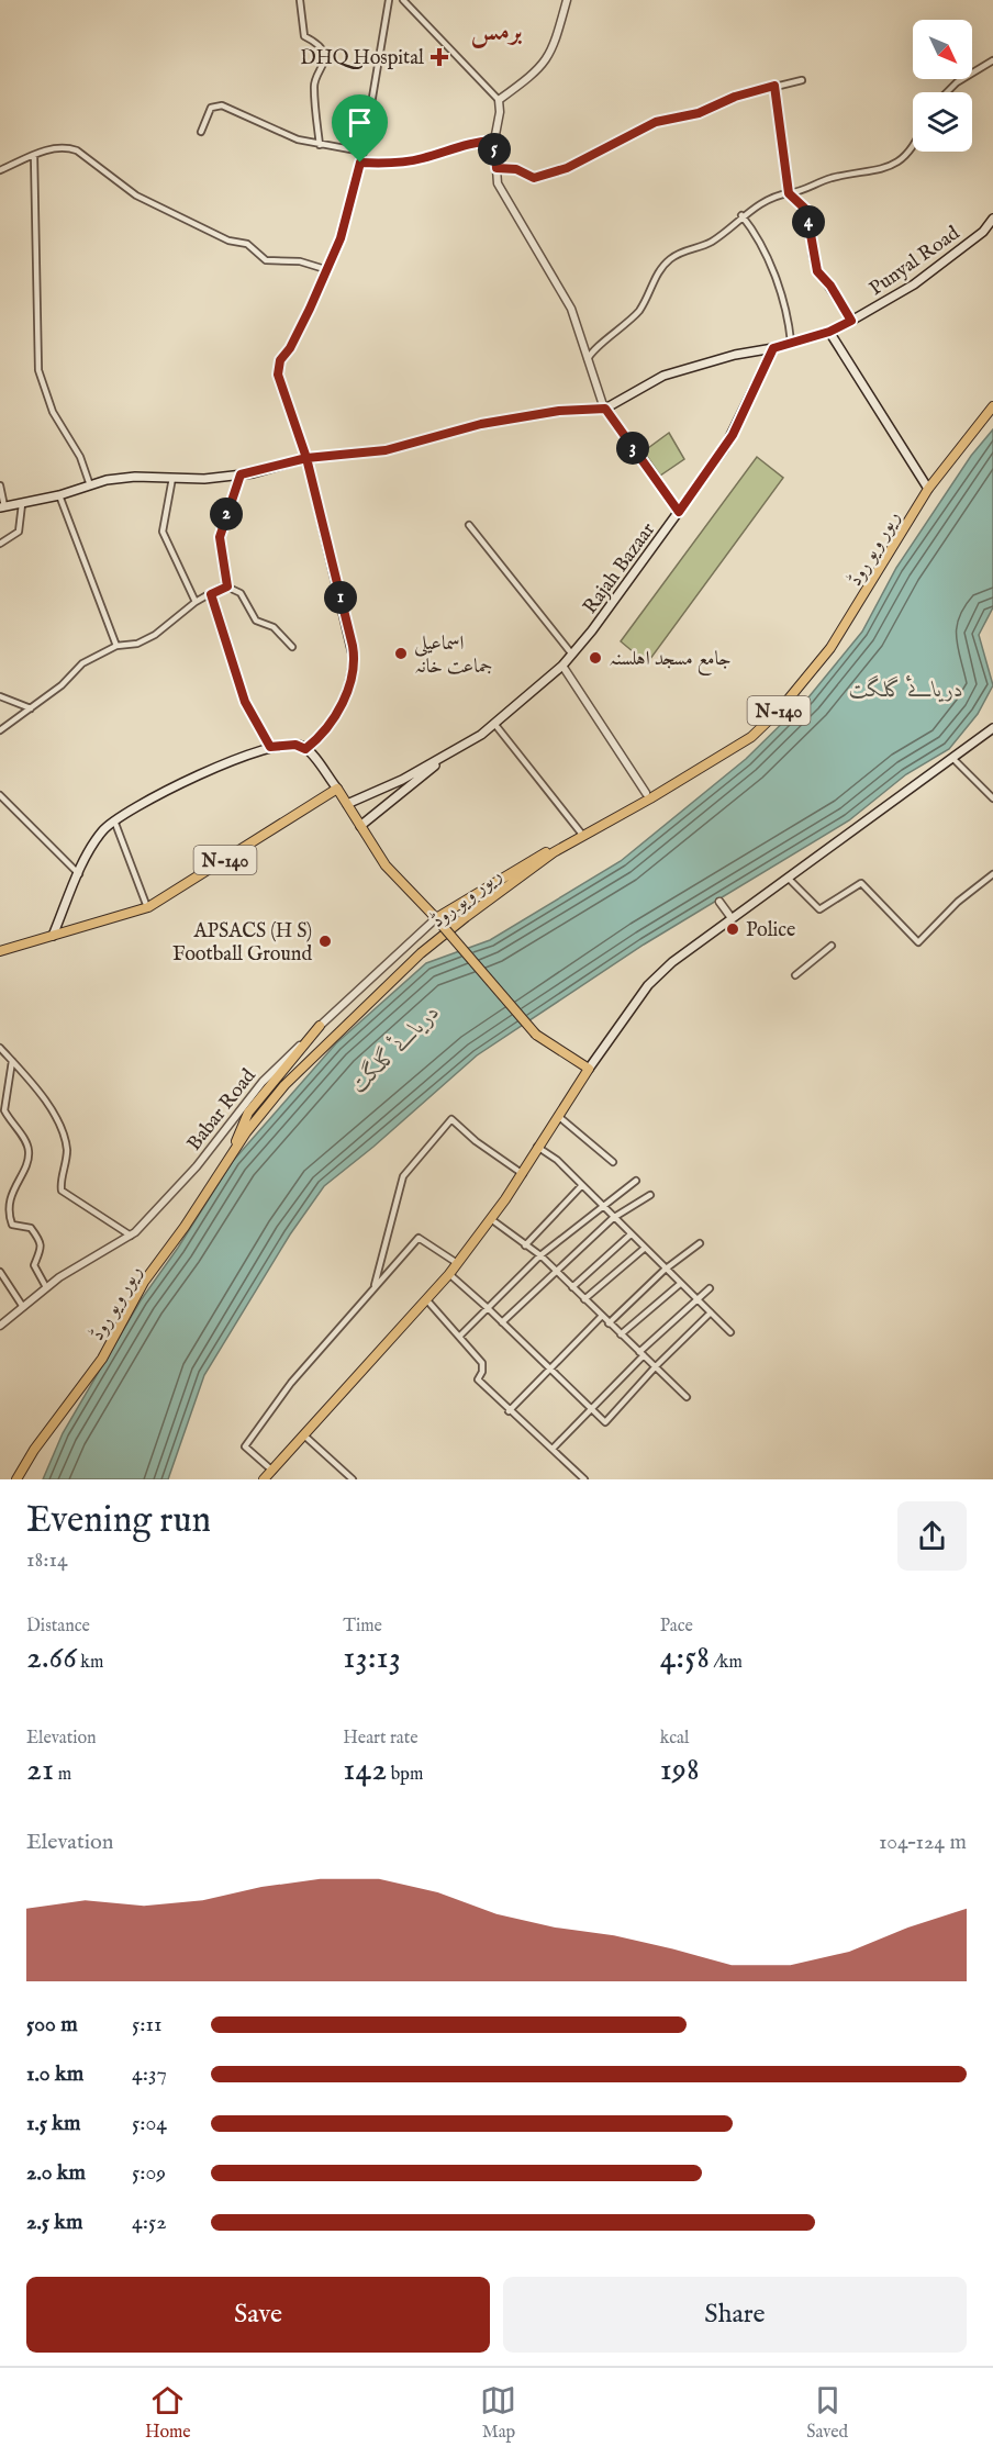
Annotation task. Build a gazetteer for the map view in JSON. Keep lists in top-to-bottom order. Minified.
{"streets":{"main road":["Punyal Road","ریور ویو روڈ","Rajah Bazaar","N-140"],"street":["Babar Road"]},"crossings":[["Punyal Road","Rajah Bazaar"],["ریور ویو روڈ","N-140"],["N-140","Babar Road"]],"districts":["برمس"],"water":["دریائے گلگت"],"places":{"health":["DHQ Hospital"],"other":["اسماعیلی جماعت خانہ","جامع مسجد اہلسنہ","Police","APSACS (H S) Football Ground"]},"north":"bottom right","page":{"pins":["5","4","3","2","1"],"heading":["Evening run","18:14"],"stats":[["Distance","2.66 km"],["Time","13:13"],["Pace","4:58 /km"],["Elevation","21 m"],["Heart rate","142 bpm"],["kcal","198"]],"chart":["Elevation","104–124 m"],"list":[{"name":"500 m","note":"5:11"},{"name":"1.0 km","note":"4:37"},{"name":"1.5 km","note":"5:04"},{"name":"2.0 km","note":"5:09"},{"name":"2.5 km","note":"4:52"}],"buttons":["Save","Share"],"tabs":["Home","Map","Saved"]}}
